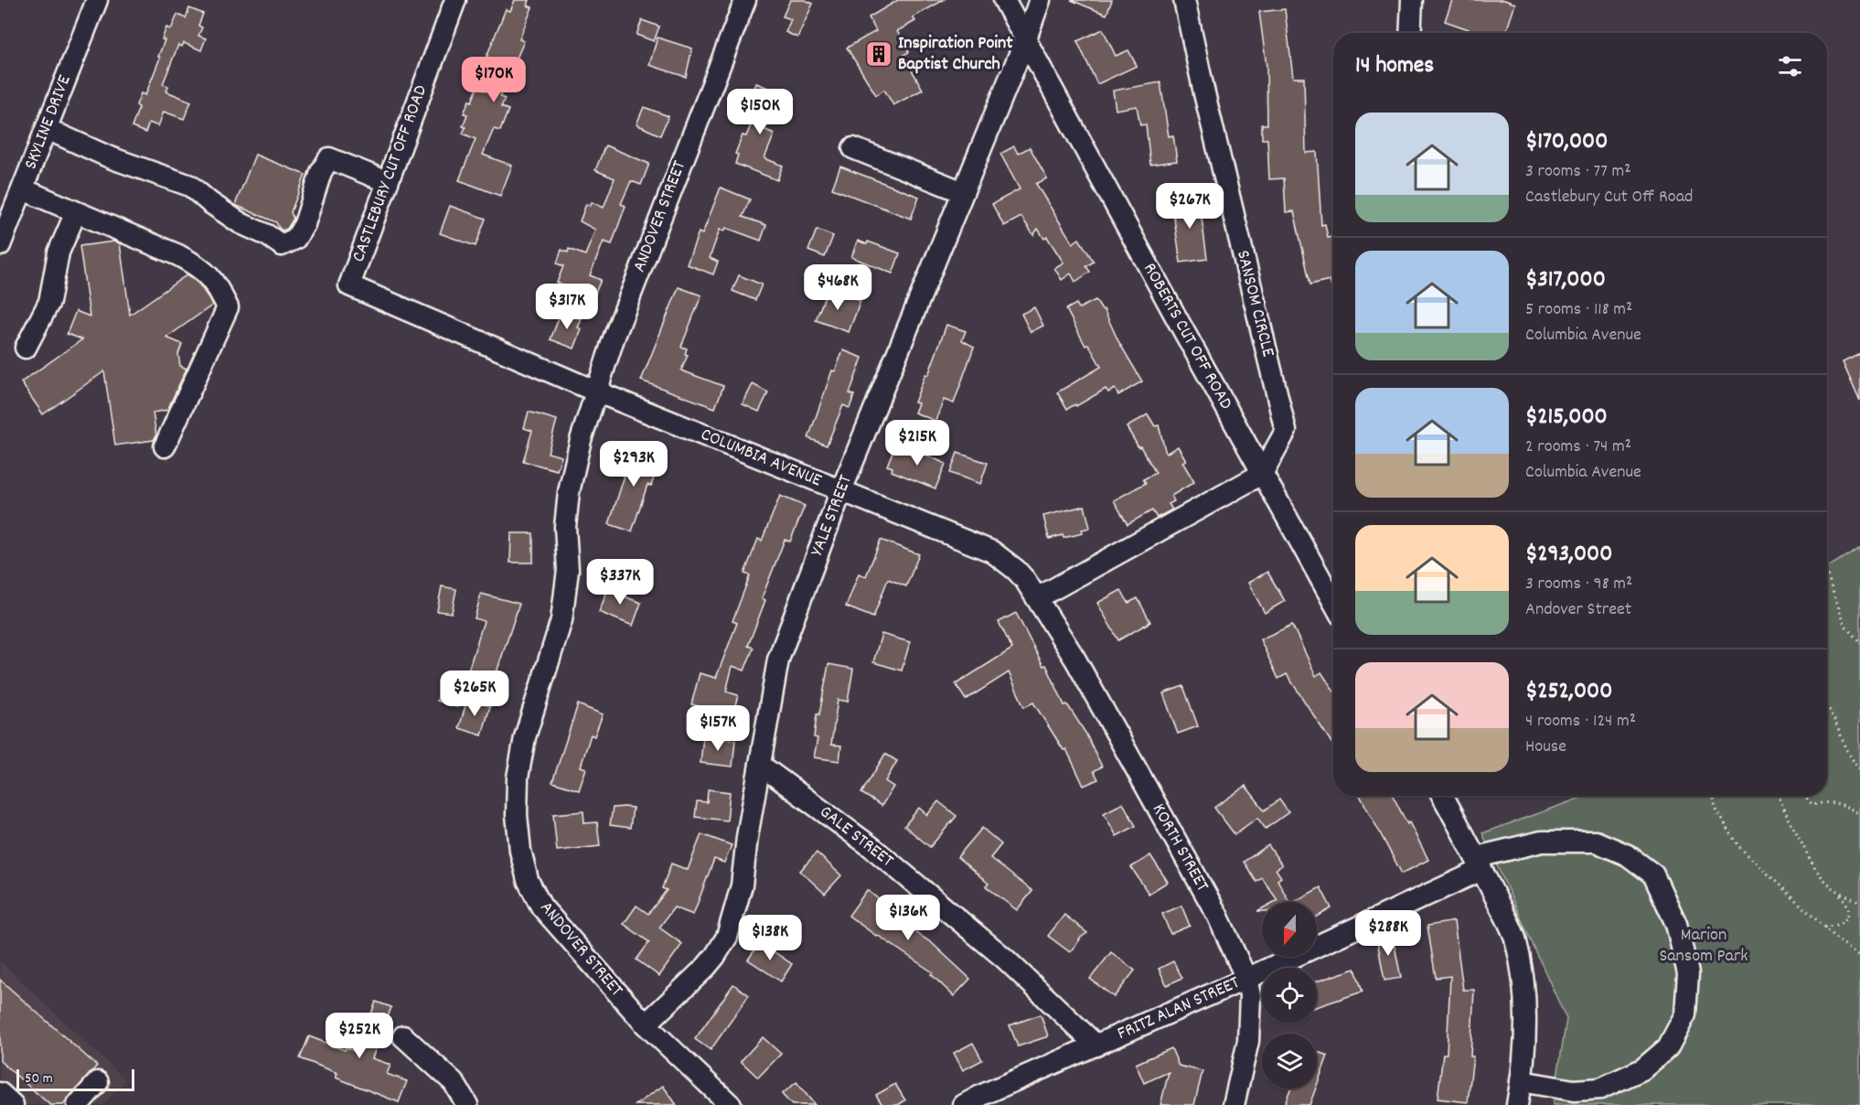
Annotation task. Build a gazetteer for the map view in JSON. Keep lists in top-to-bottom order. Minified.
{"streets":{"street":["SKYLINE DRIVE","CASTLEBURY CUT OFF ROAD","ANDOVER STREET","SANSOM CIRCLE","ROBERTS CUT OFF ROAD","COLUMBIA AVENUE","YALE STREET","GALE STREET","KORTH STREET","FRITZ ALAN STREET"]},"crossings":[["CASTLEBURY CUT OFF ROAD","COLUMBIA AVENUE"],["ANDOVER STREET","COLUMBIA AVENUE"],["ANDOVER STREET","YALE STREET"],["SANSOM CIRCLE","ROBERTS CUT OFF ROAD"],["ROBERTS CUT OFF ROAD","YALE STREET"],["COLUMBIA AVENUE","YALE STREET"],["COLUMBIA AVENUE","KORTH STREET"],["YALE STREET","GALE STREET"],["GALE STREET","FRITZ ALAN STREET"],["KORTH STREET","FRITZ ALAN STREET"]],"parks":["Marion Sansom Park"],"places":{"building":["Inspiration Point Baptist Church"]},"scale_bar":"50 m","north":"bottom","page":{"heading":"14 homes","price":["$170K","$150K","$267K","$468K","$317K","$215K","$293K","$337K","$265K","$157K","$136K","$288K","$138K","$252K"],"list":[{"name":"$170,000","note":"3 rooms · 77 m² · Castlebury Cut Off Road"},{"name":"$317,000","note":"5 rooms · 118 m² · Columbia Avenue"},{"name":"$215,000","note":"2 rooms · 74 m² · Columbia Avenue"},{"name":"$293,000","note":"3 rooms · 98 m² · Andover Street"},{"name":"$252,000","note":"4 rooms · 124 m² · House"}],"scale":"50 m"}}
